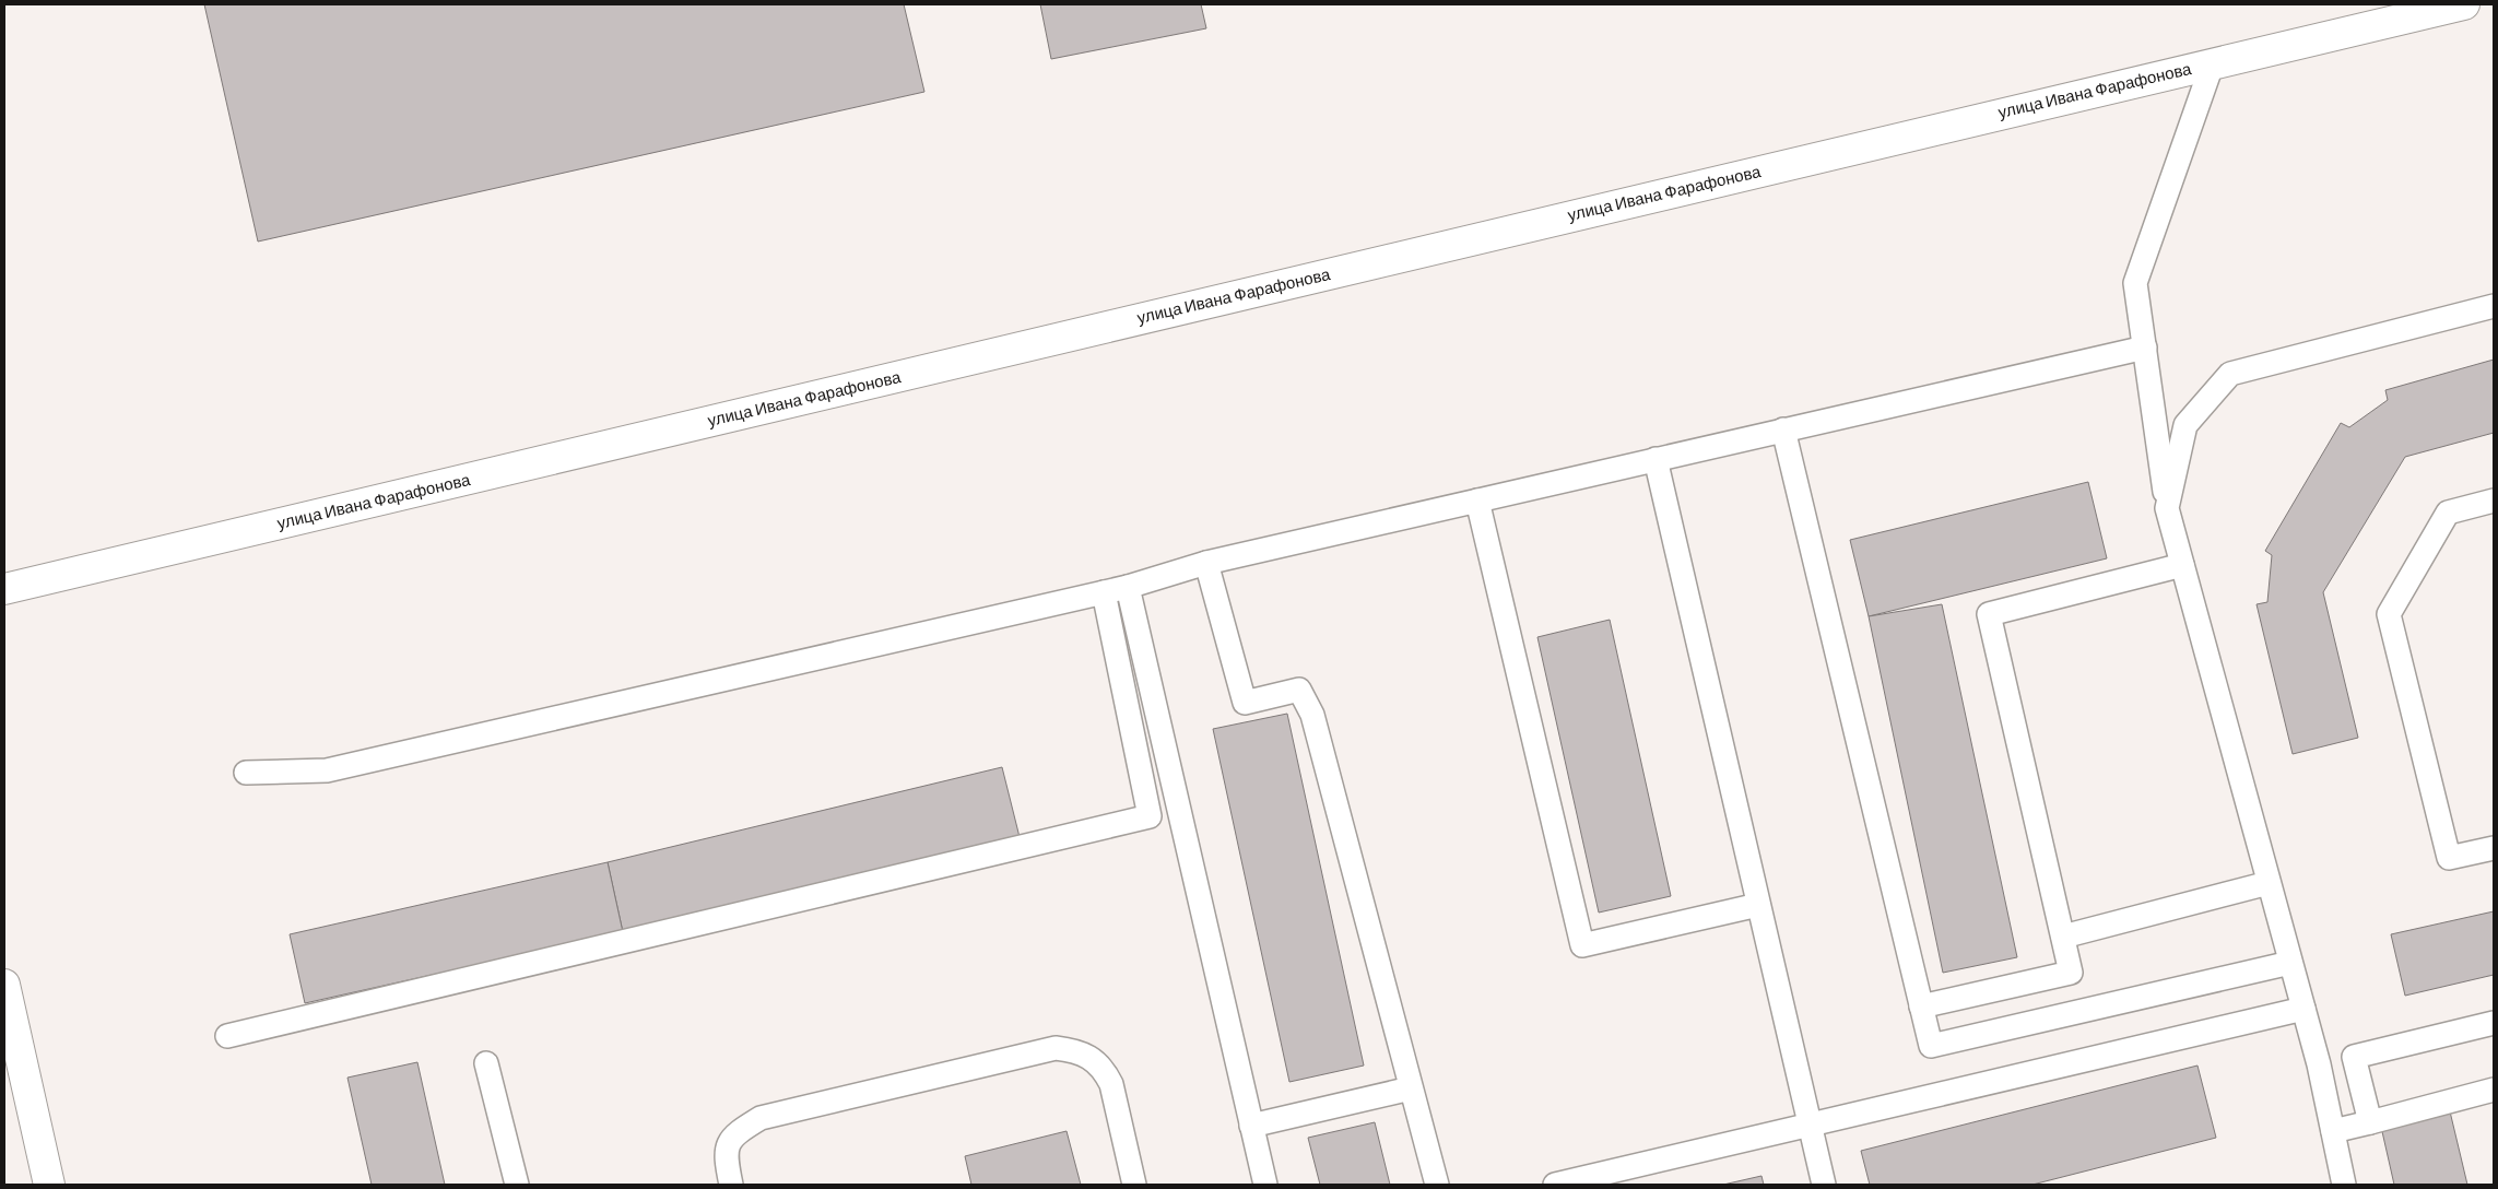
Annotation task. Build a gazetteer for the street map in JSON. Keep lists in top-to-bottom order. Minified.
{"streets":{"street":["улица Ивана Фарафонова"]}}
